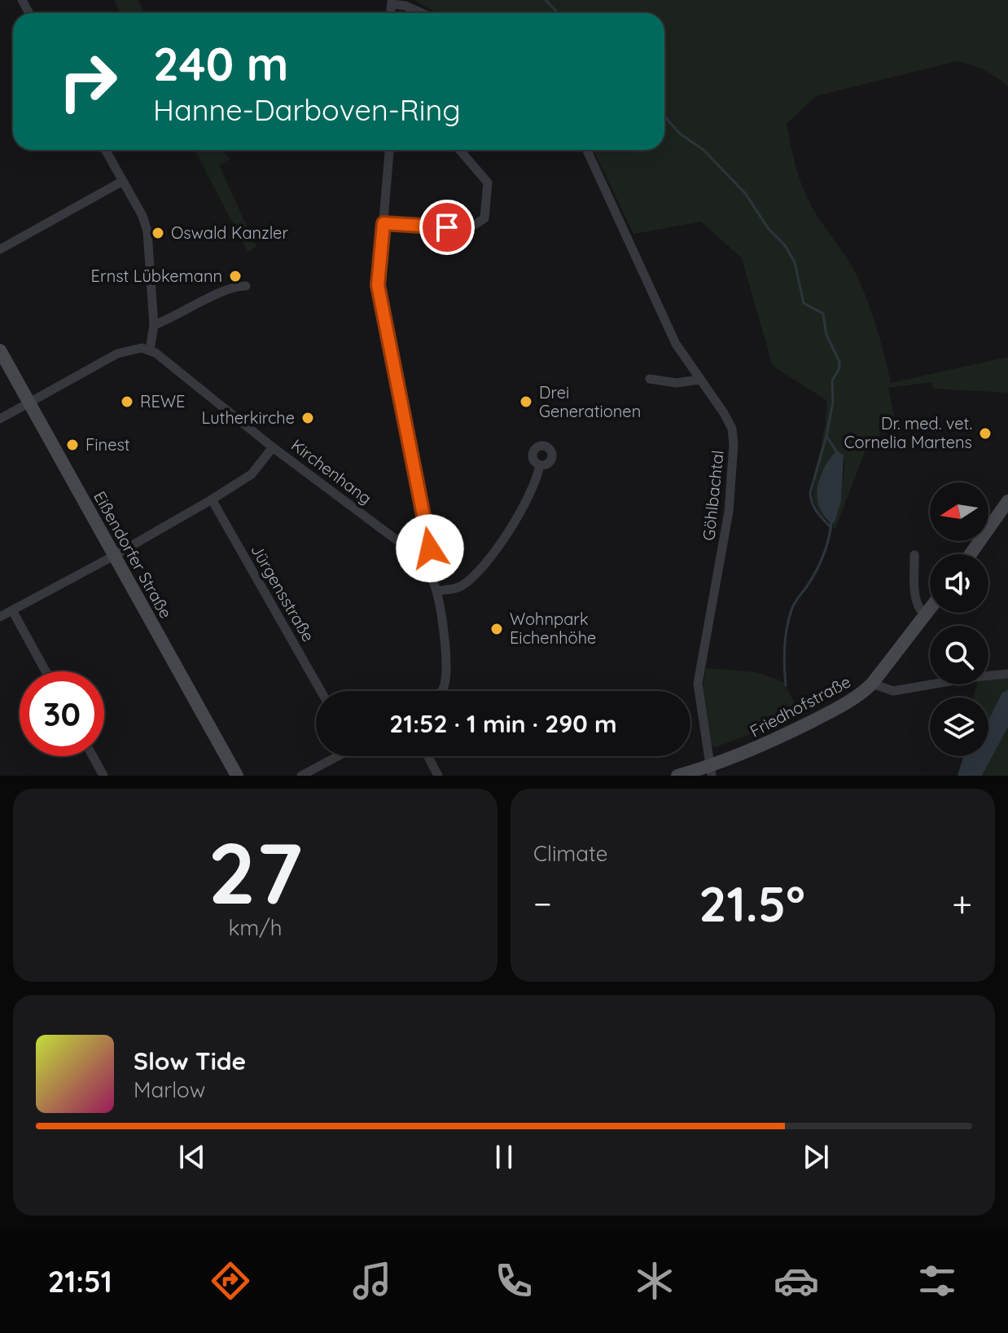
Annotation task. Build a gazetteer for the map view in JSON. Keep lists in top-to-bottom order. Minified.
{"streets":{"main road":["Eißendorfer Straße","Friedhofstraße"],"street":["Kirchenhang","Göhlbachtal","Jürgensstraße"]},"crossings":[["Göhlbachtal","Friedhofstraße"]],"places":["Oswald Kanzler","Ernst Lübkemann","REWE","Drei Generationen","Lutherkirche","Dr. med. vet. Cornelia Martens","Finest","Wohnpark Eichenhöhe"],"north":"left","page":{"turn":["240 m","Hanne-Darboven-Ring"],"limit":"30","trip":"21:52 · 1 min · 290 m","tile":[["27","km/h"],"Climate"],"heat":["−","21.5°","+"],"song":["Slow Tide","Marlow"],"tabs":"21:51"}}
